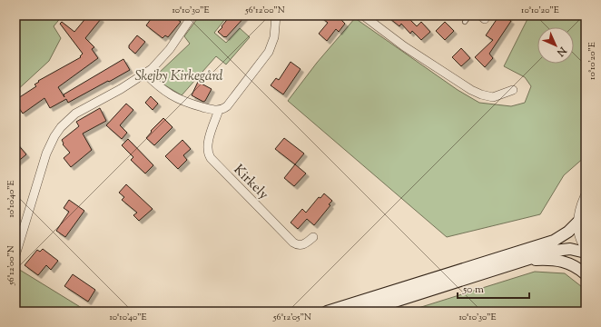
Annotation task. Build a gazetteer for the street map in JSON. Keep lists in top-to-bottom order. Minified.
{"streets":{"street":["Kirkely"]},"parks":["Skejby Kirkegård"],"scale_bar":"50 m","north":"bottom right","coordinates":["10°10'30\"E","56°12'00\"N","10°10'20\"E","10°10'40\"E","56°12'05\"N"]}
